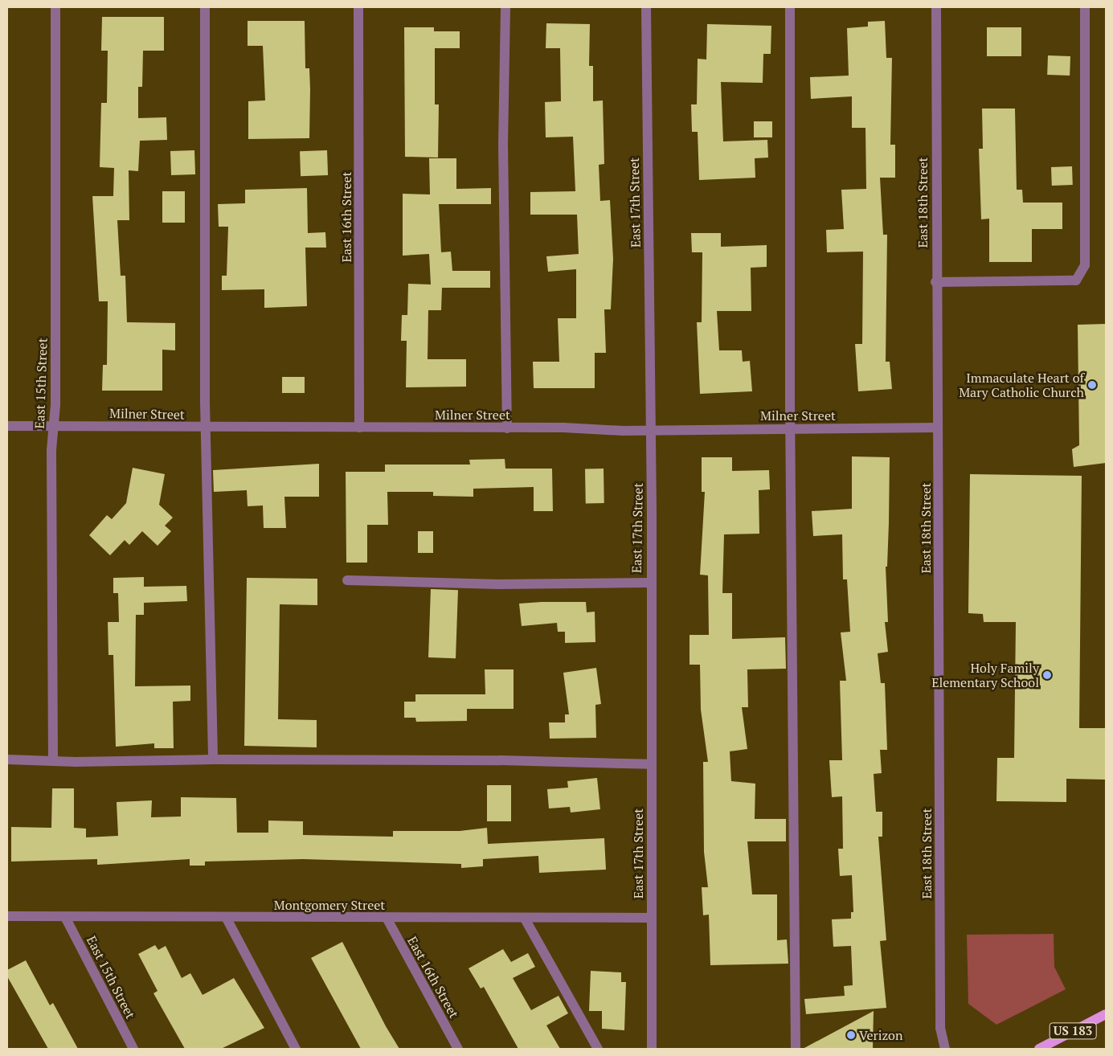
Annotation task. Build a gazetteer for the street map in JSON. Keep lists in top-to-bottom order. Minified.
{"streets":{"main road":["US 183"],"street":["East 17th Street","East 18th Street","East 16th Street","East 15th Street","Milner Street","Montgomery Street"]},"crossings":[["East 17th Street","Milner Street"],["East 17th Street","Montgomery Street"],["East 18th Street","Milner Street"],["East 16th Street","Milner Street"],["East 16th Street","Montgomery Street"],["East 15th Street","Milner Street"],["East 15th Street","Montgomery Street"]],"places":["Immaculate Heart of Mary Catholic Church","Holy Family Elementary School","Verizon"]}
